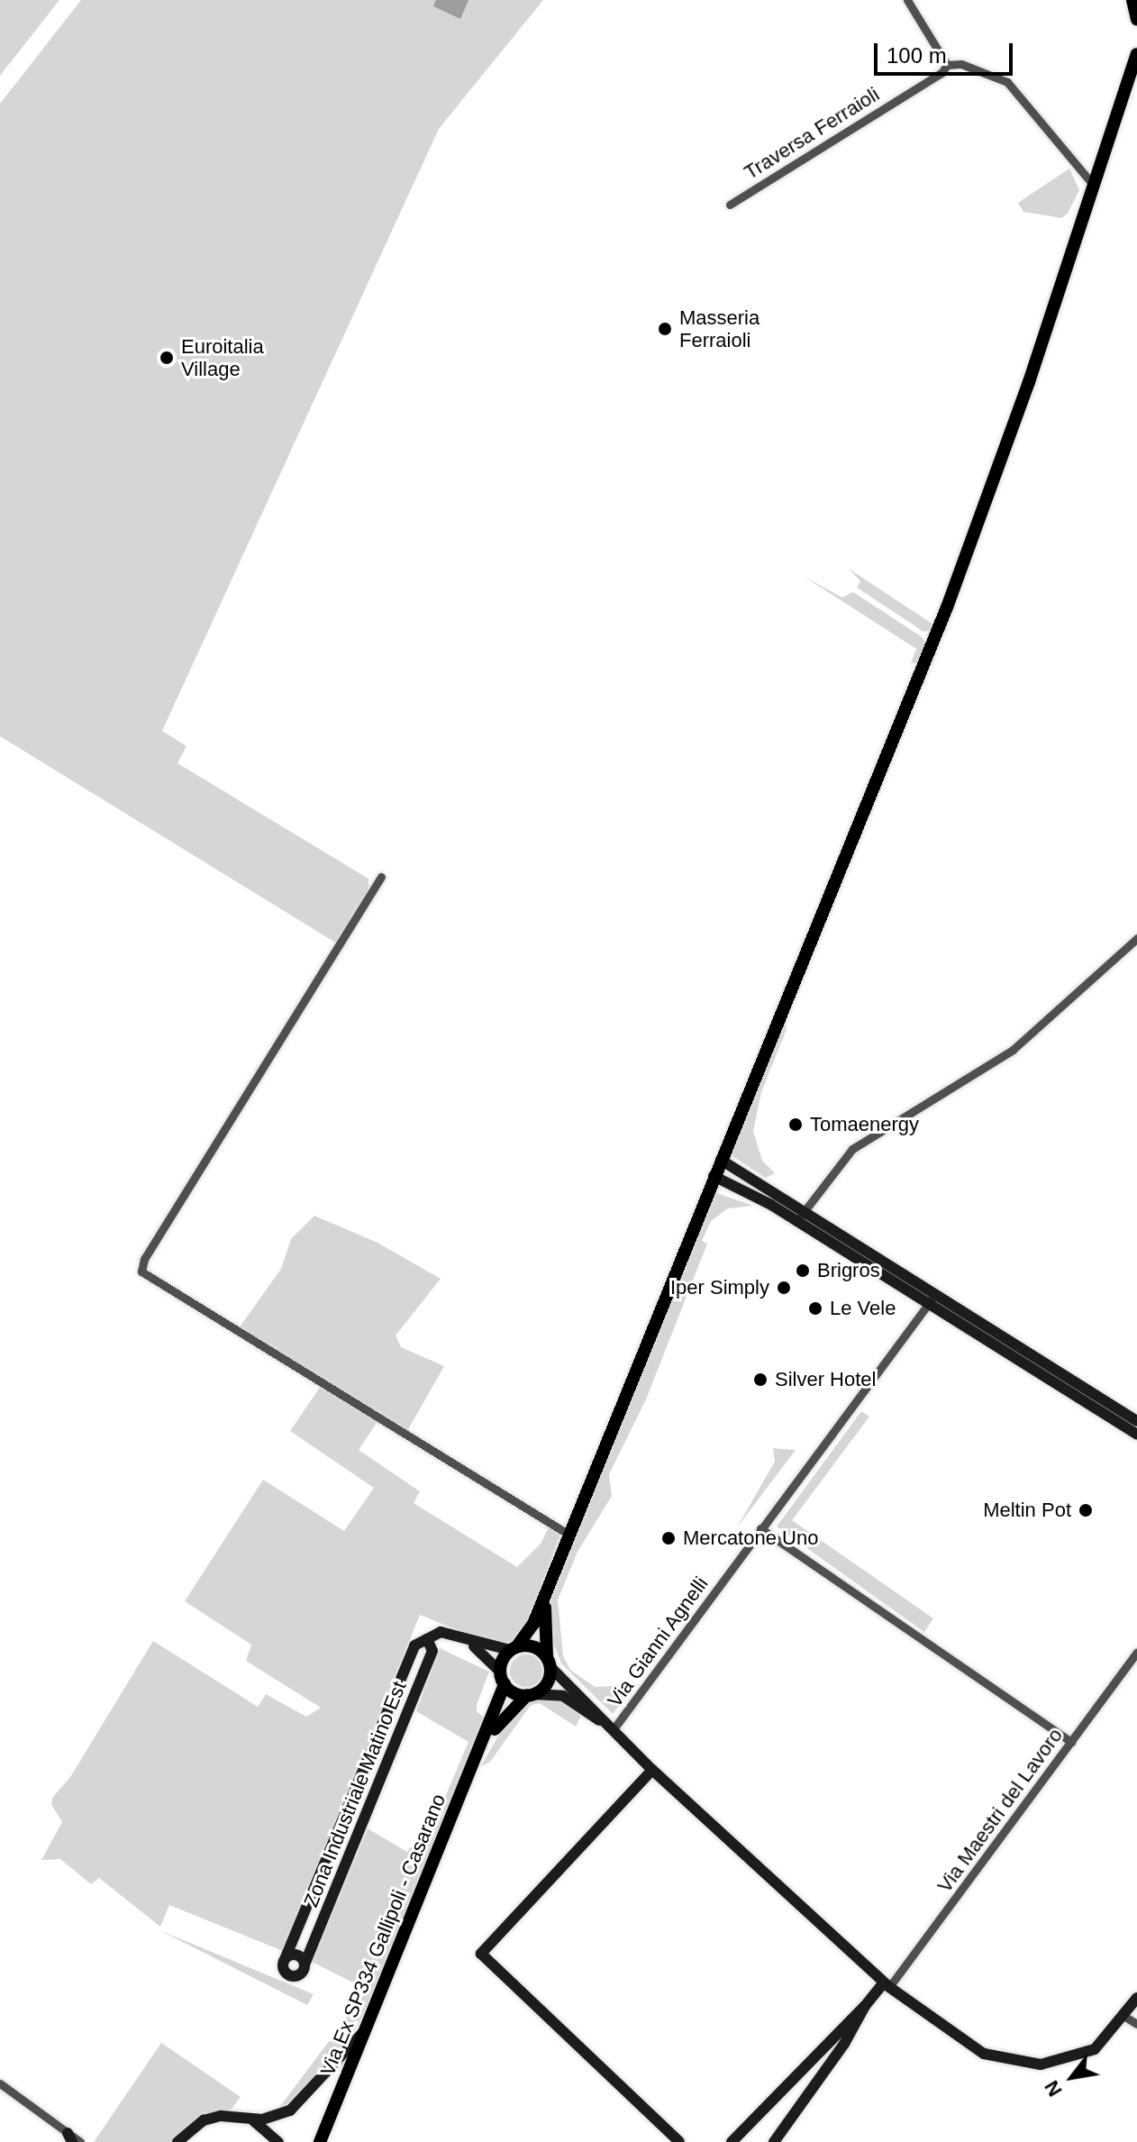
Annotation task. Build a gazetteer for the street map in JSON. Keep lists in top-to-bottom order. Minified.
{"streets":{"main road":["Via Ex SP334 Gallipoli - Casarano"],"street":["Traversa Ferraioli","Via Gianni Agnelli","Zona Industriale Matino Est","Via Maestri del Lavoro"]},"places":["Masseria Ferraioli","Euroitalia Village","Tomaenergy","Brigros","Iper Simply","Le Vele","Silver Hotel","Meltin Pot","Mercatone Uno"],"scale_bar":"100 m","north":"bottom left"}
